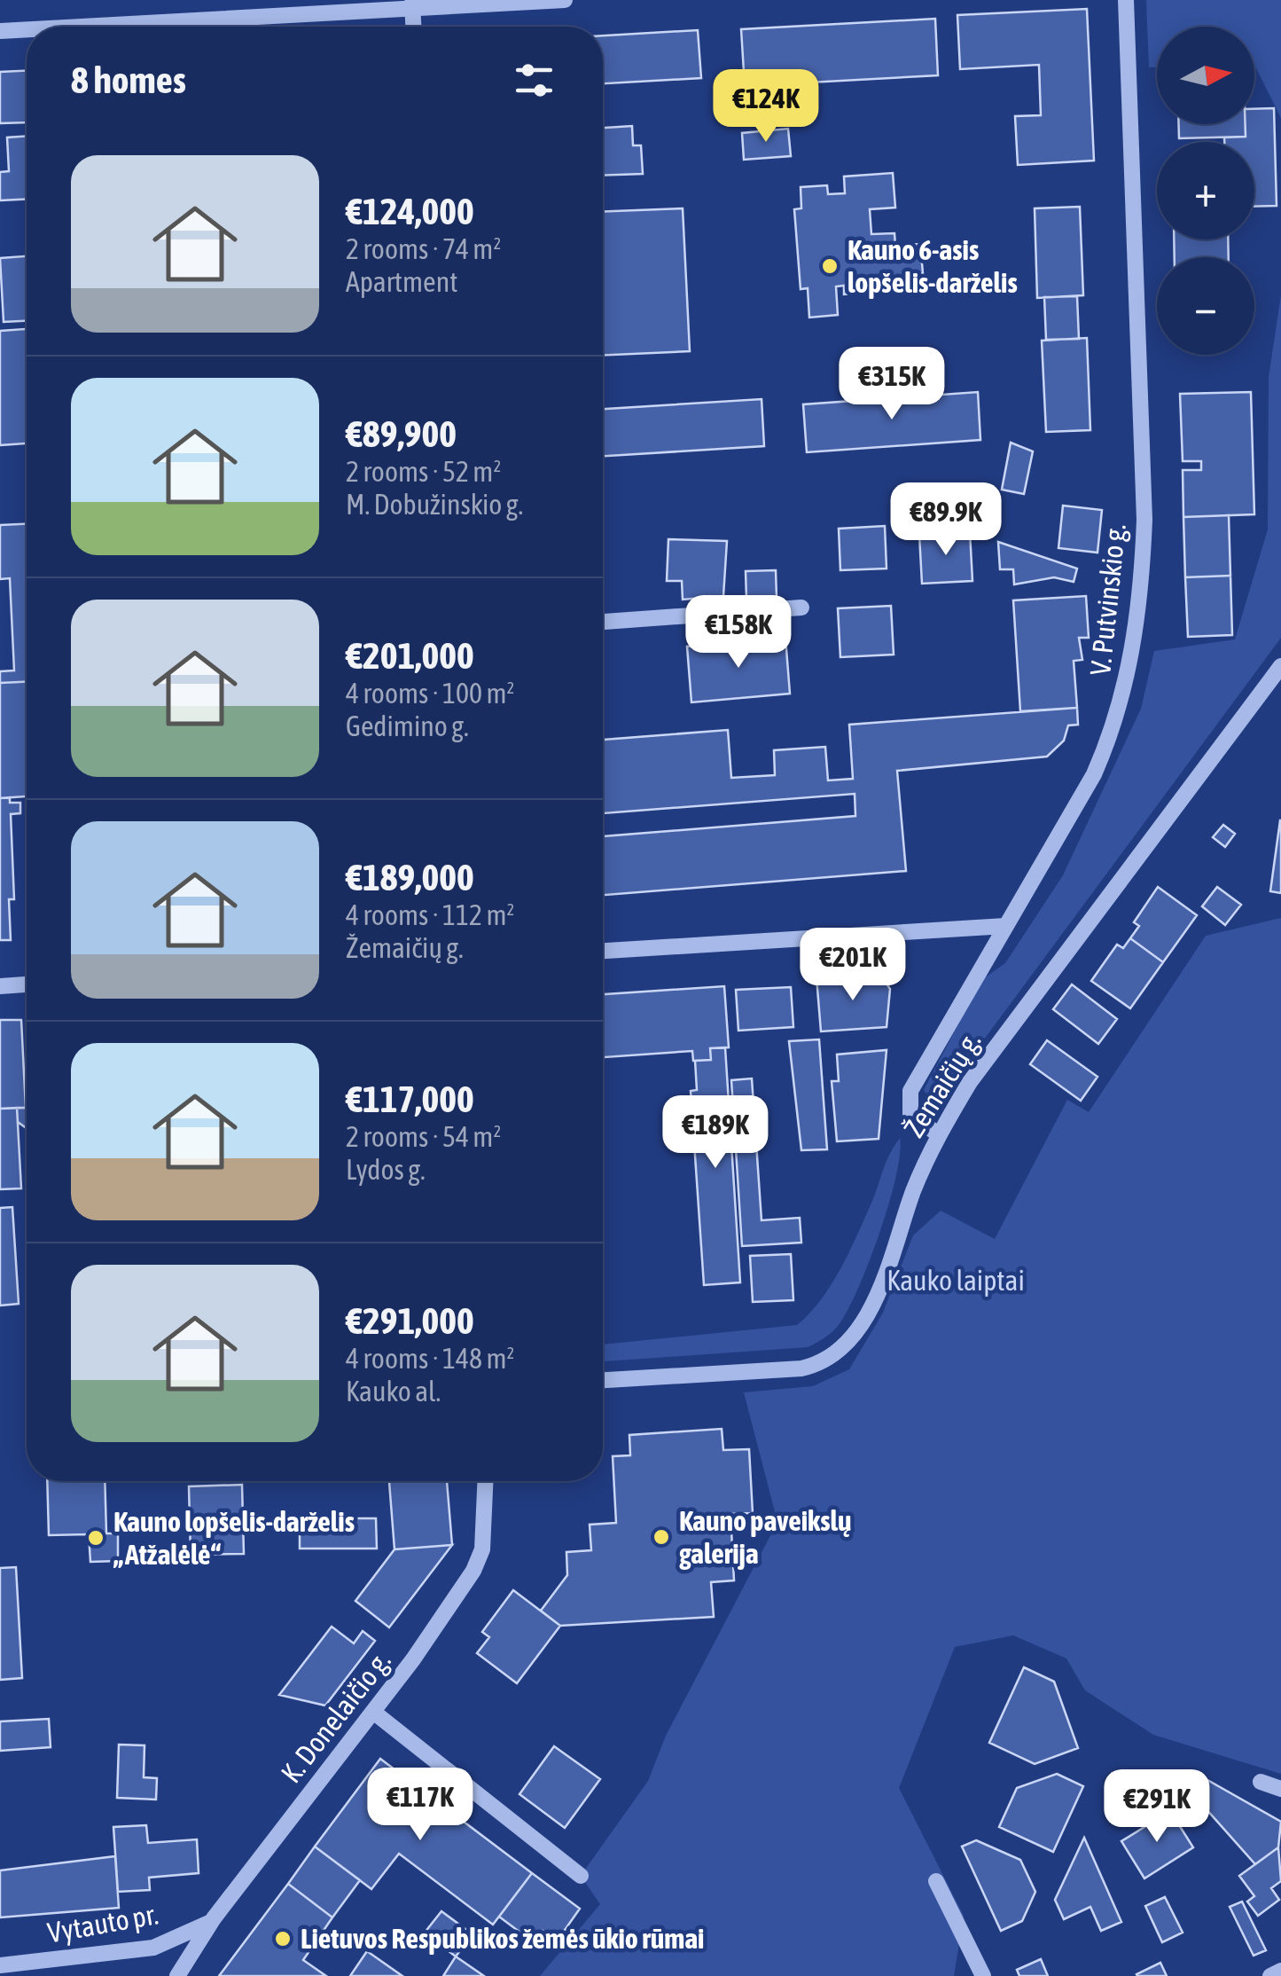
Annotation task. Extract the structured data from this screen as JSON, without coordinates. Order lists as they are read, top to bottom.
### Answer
{
  "streets": {
    "street": [
      "V. Putvinskio g.",
      "Žemaičių g.",
      "K. Donelaičio g.",
      "Vytauto pr."
    ]
  },
  "crossings": [
    ["V. Putvinskio g.", "Žemaičių g."],
    ["K. Donelaičio g.", "Vytauto pr."]
  ],
  "parks": ["Kauko laiptai"],
  "places": [
    "Kauno 6-asis lopšelis-darželis",
    "Kauno paveikslų galerija",
    "Kauno lopšelis-darželis „Atžalėlė“",
    "Lietuvos Respublikos žemės ūkio rūmai"
  ],
  "north": "right",
  "page": {
    "map_buttons": ["+", "−"],
    "heading": "8 homes",
    "price": [
      "€124K",
      "€315K",
      "€89.9K",
      "€158K",
      "€201K",
      "€189K",
      "€117K",
      "€291K"
    ],
    "list": [
      {
        "name": "€124,000",
        "note": "2 rooms · 74 m² · Apartment"
      },
      {
        "name": "€89,900",
        "note": "2 rooms · 52 m² · M. Dobužinskio g."
      },
      {
        "name": "€201,000",
        "note": "4 rooms · 100 m² · Gedimino g."
      },
      {
        "name": "€189,000",
        "note": "4 rooms · 112 m² · Žemaičių g."
      },
      {
        "name": "€117,000",
        "note": "2 rooms · 54 m² · Lydos g."
      },
      {
        "name": "€291,000",
        "note": "4 rooms · 148 m² · Kauko al."
      }
    ]
  }
}
